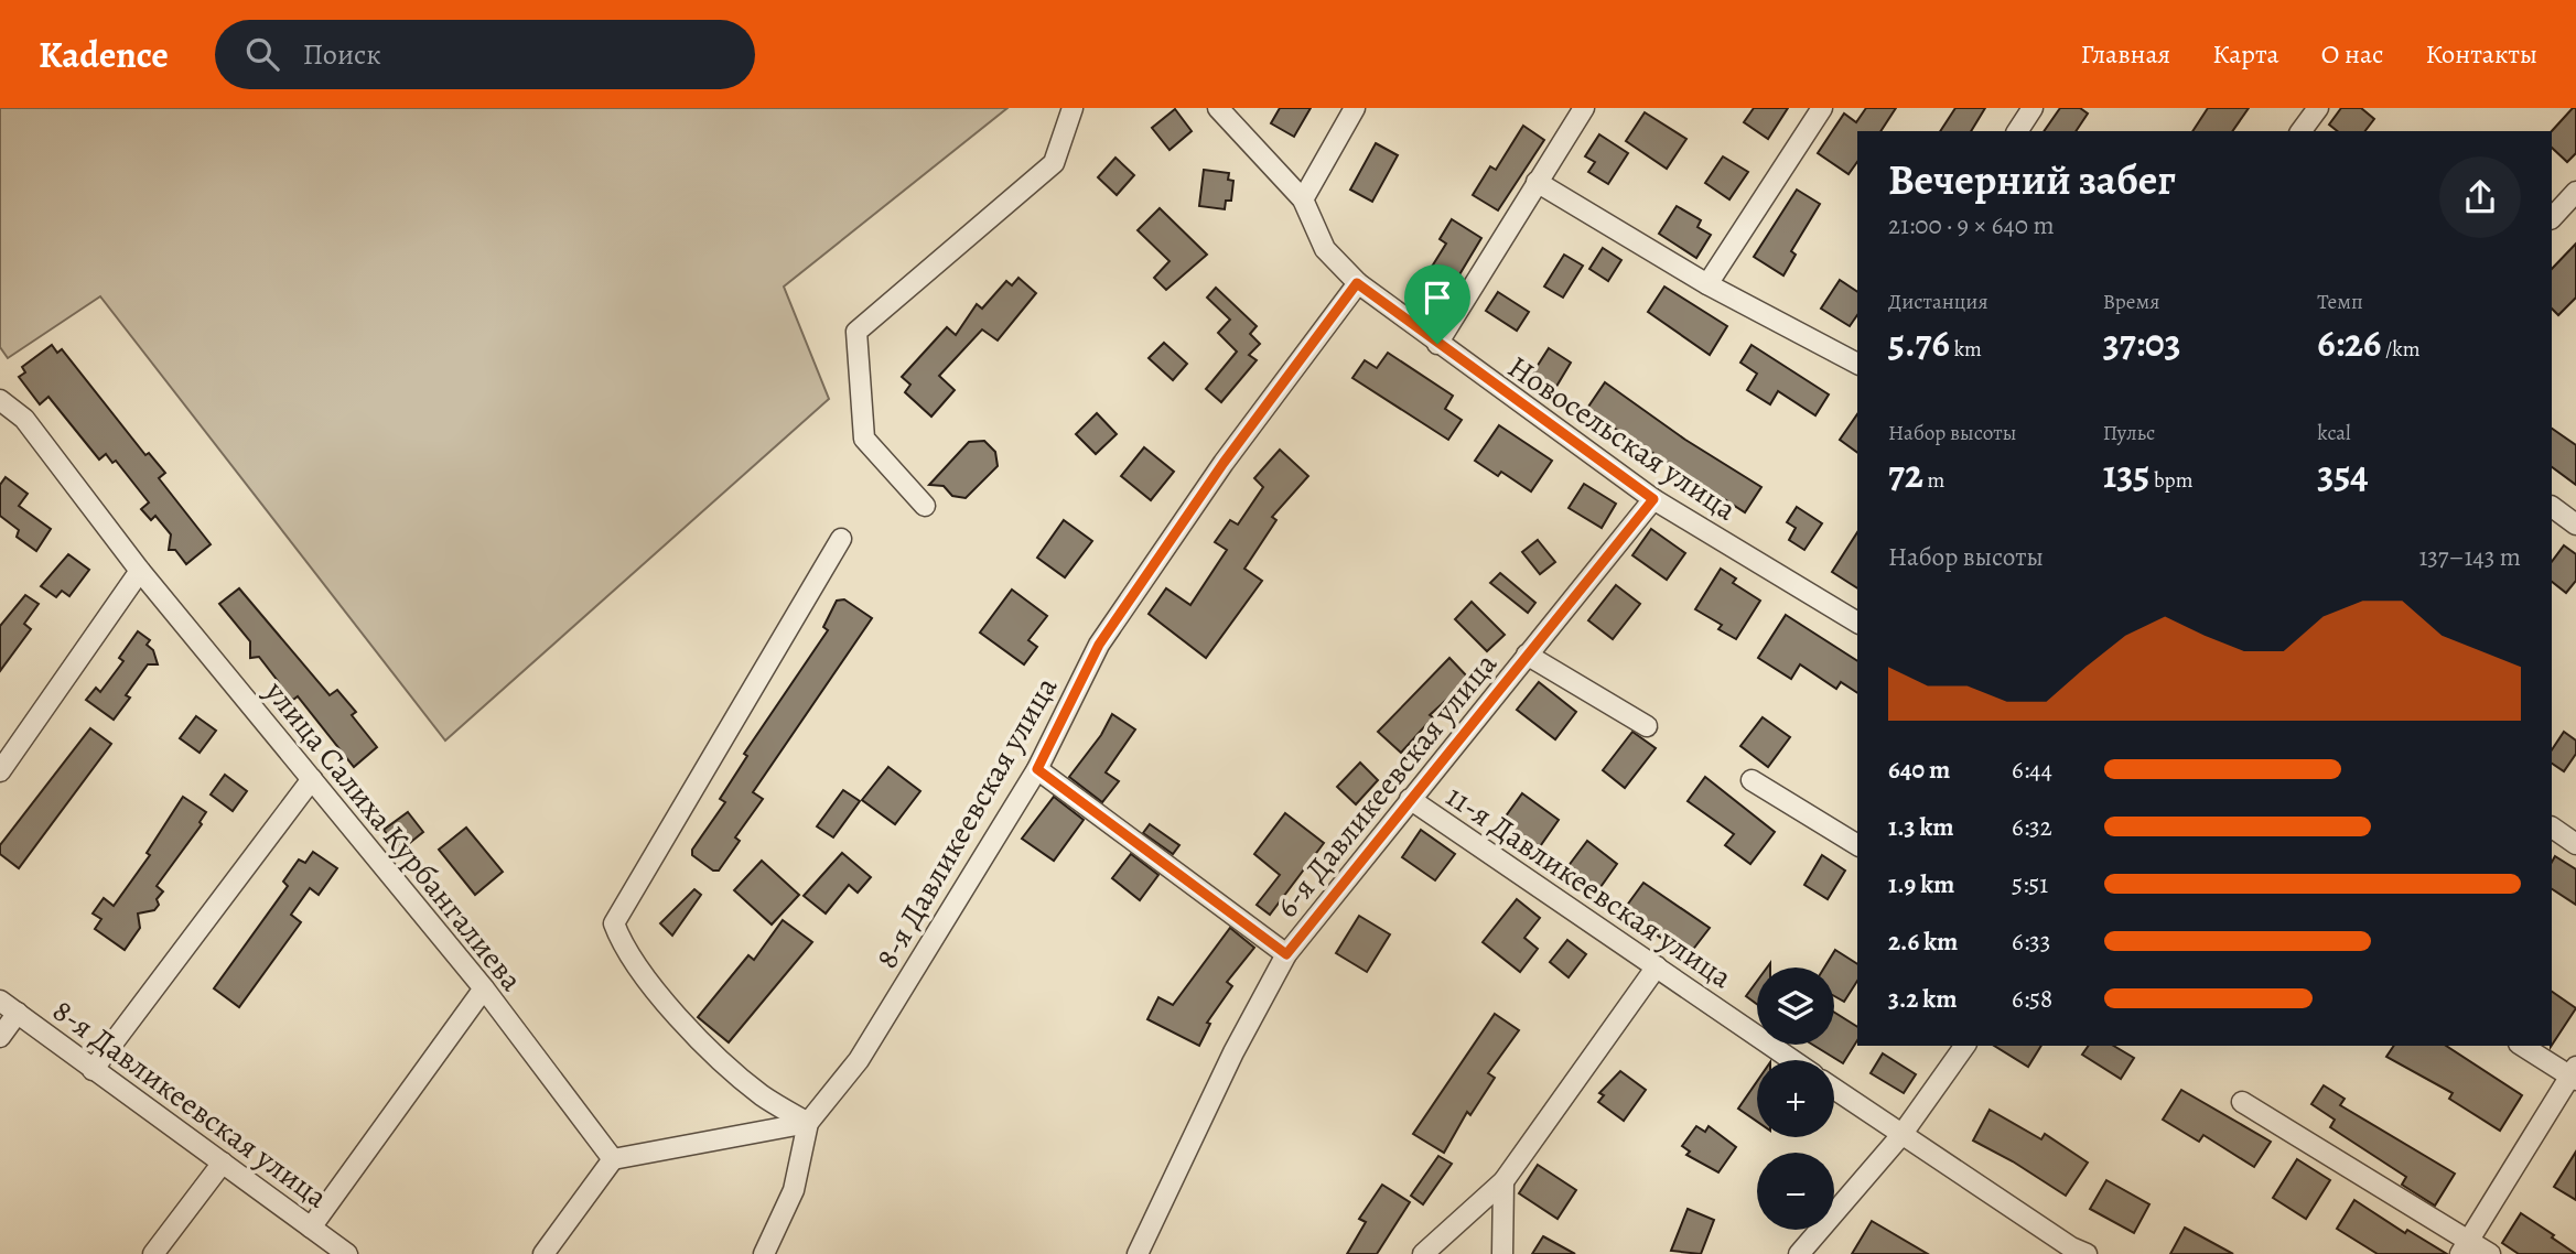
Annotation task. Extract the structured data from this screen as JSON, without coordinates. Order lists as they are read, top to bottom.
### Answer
{
  "streets": {
    "street": [
      "Новосельская улица",
      "6-я Давликеевская улица",
      "8-я Давликеевская улица",
      "улица Салиха Курбангалиева",
      "11-я Давликеевская улица"
    ]
  },
  "crossings": [
    ["Новосельская улица", "6-я Давликеевская улица"],
    ["Новосельская улица", "8-я Давликеевская улица"],
    ["6-я Давликеевская улица", "11-я Давликеевская улица"]
  ],
  "page": {
    "header": "Kadence",
    "search": "Поиск",
    "nav": [
      "Главная",
      "Карта",
      "О нас",
      "Контакты"
    ],
    "heading": ["Вечерний забег", "21:00 · 9 × 640 m"],
    "stats": [
      ["Дистанция", "5.76 km"],
      ["Время", "37:03"],
      ["Темп", "6:26 /km"],
      ["Набор высоты", "72 m"],
      ["Пульс", "135 bpm"],
      ["kcal", "354"]
    ],
    "chart": ["Набор высоты", "137–143 m"],
    "list": [
      {
        "name": "640 m",
        "note": "6:44"
      },
      {
        "name": "1.3 km",
        "note": "6:32"
      },
      {
        "name": "1.9 km",
        "note": "5:51"
      },
      {
        "name": "2.6 km",
        "note": "6:33"
      },
      {
        "name": "3.2 km",
        "note": "6:58"
      }
    ],
    "map_buttons": ["+", "−"]
  }
}
